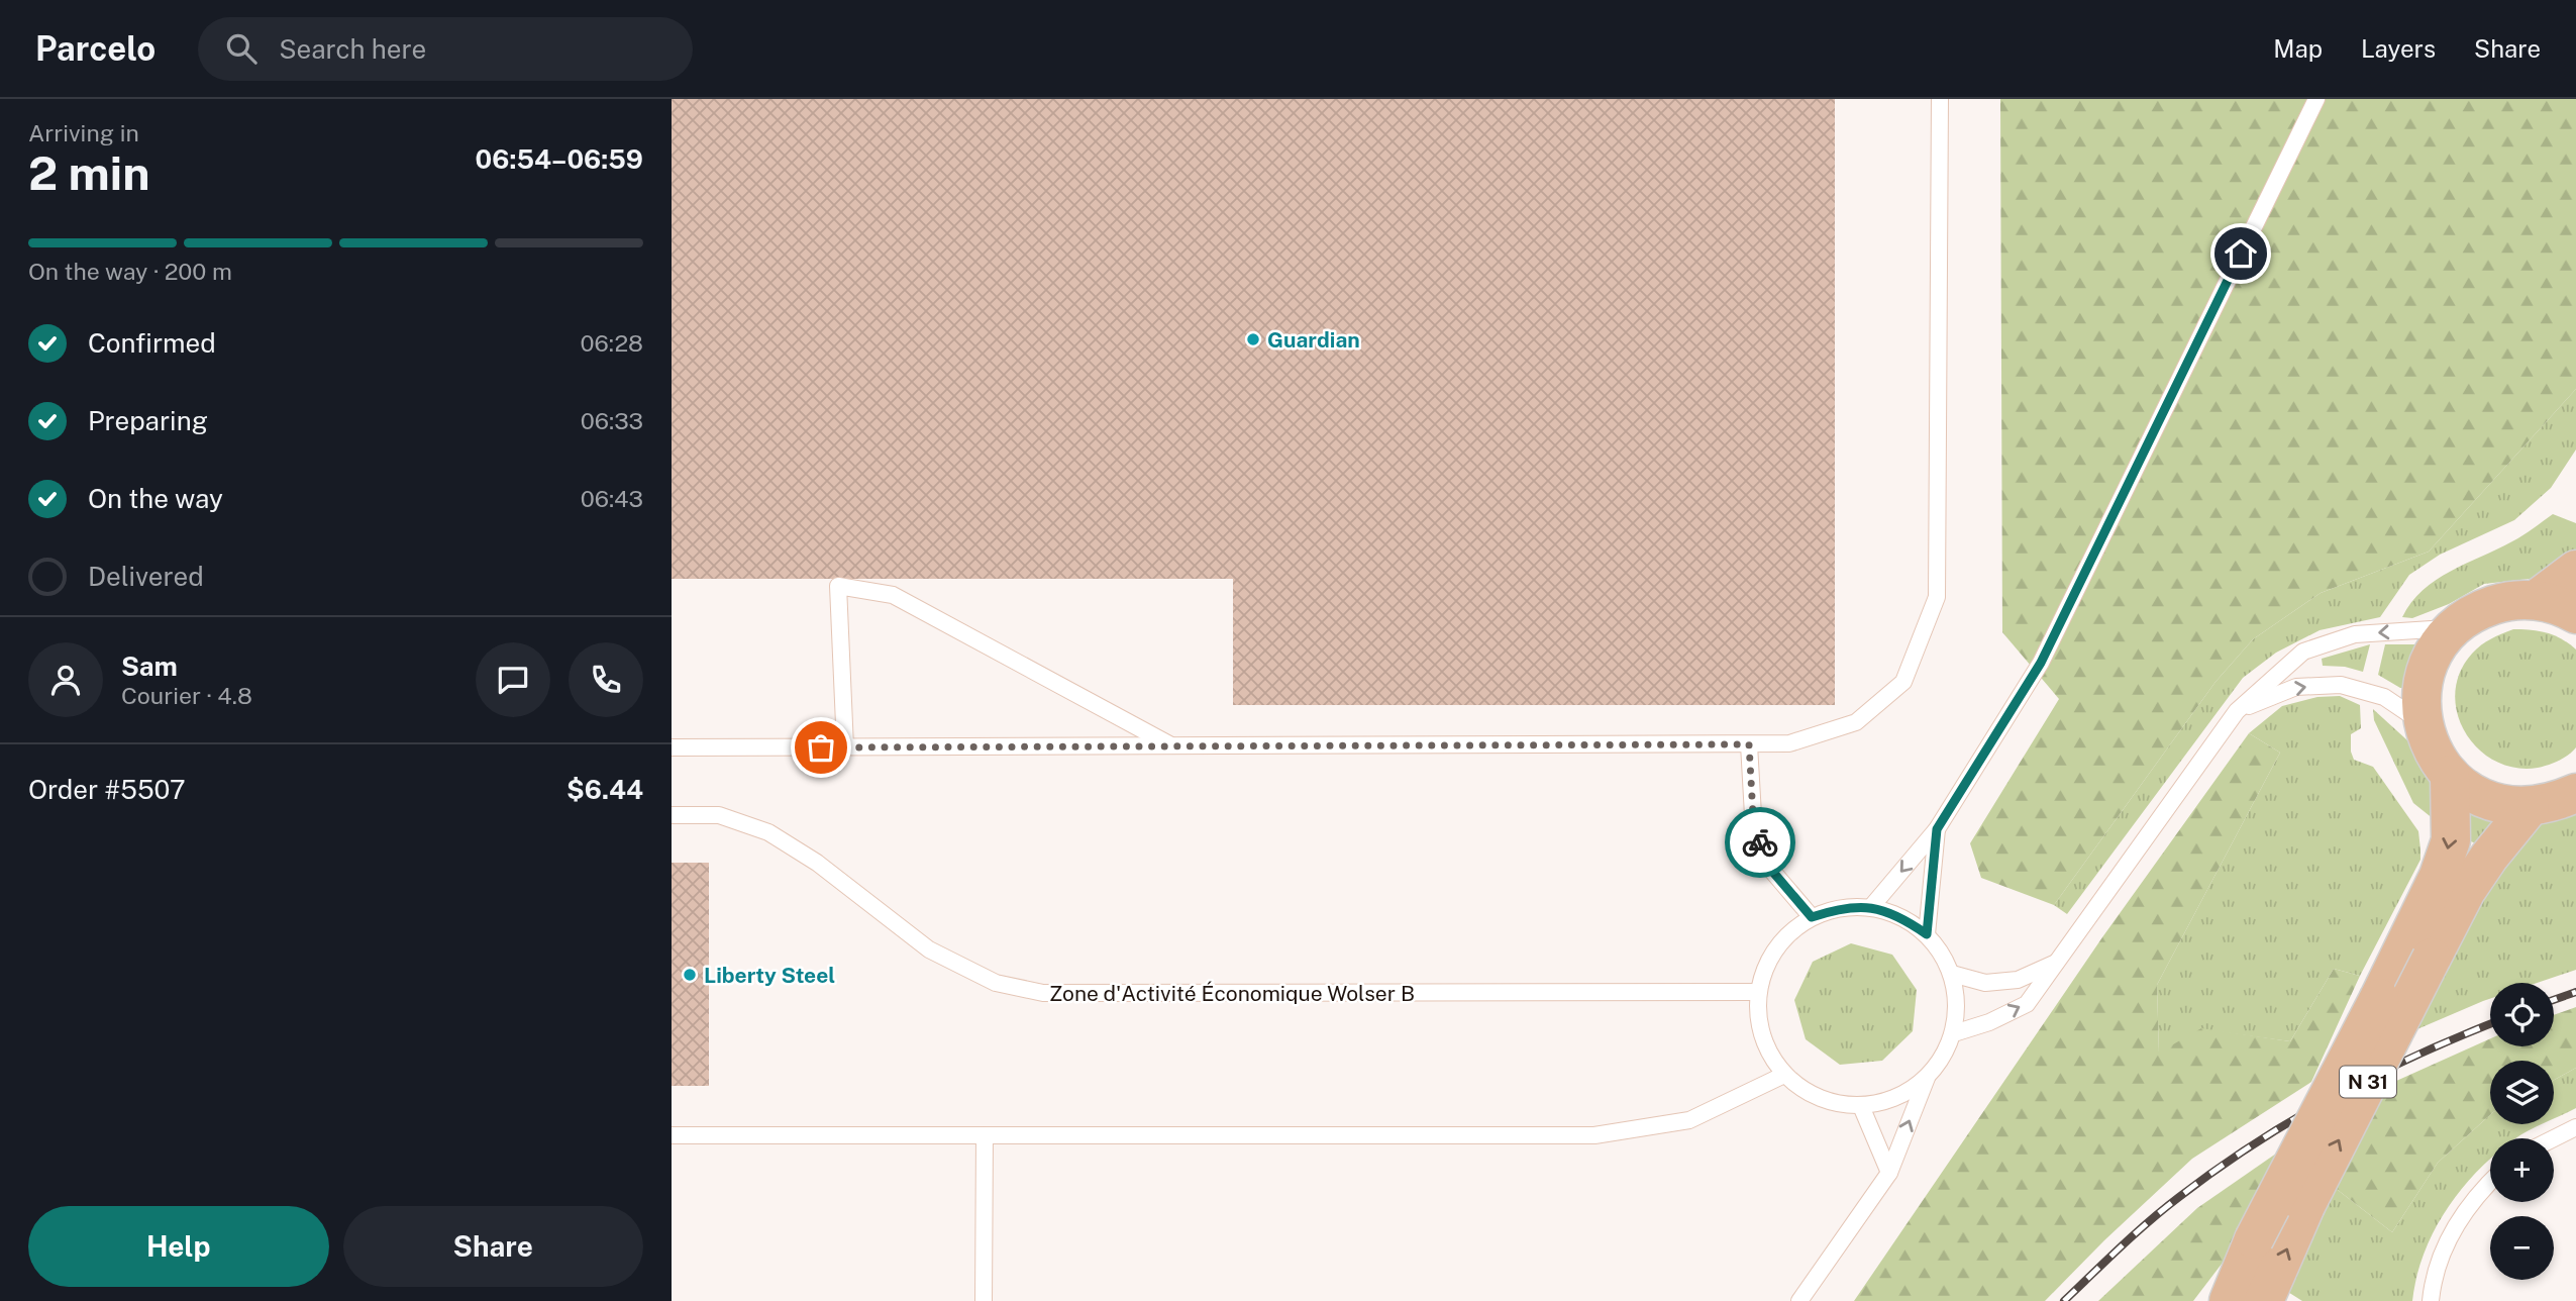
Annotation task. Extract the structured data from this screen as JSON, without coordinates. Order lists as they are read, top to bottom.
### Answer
{
  "streets": {
    "main road": ["N 31"],
    "lane": ["Zone d'Activité Économique Wolser B"]
  },
  "places": ["Guardian", "Liberty Steel"],
  "page": {
    "header": "Parcelo",
    "search": "Search here",
    "nav": ["Map", "Layers", "Share"],
    "heading": ["2 min", "Arriving in", "06:54–06:59"],
    "panel": [
      "Sam",
      "Courier · 4.8",
      "Order #5507",
      "$6.44"
    ],
    "bar": "On the way · 200 m",
    "list": [
      ["Confirmed", "06:28"],
      ["Preparing", "06:33"],
      ["On the way", "06:43"],
      "Delivered"
    ],
    "map_buttons": ["+", "−"],
    "buttons": ["Help", "Share"]
  }
}
